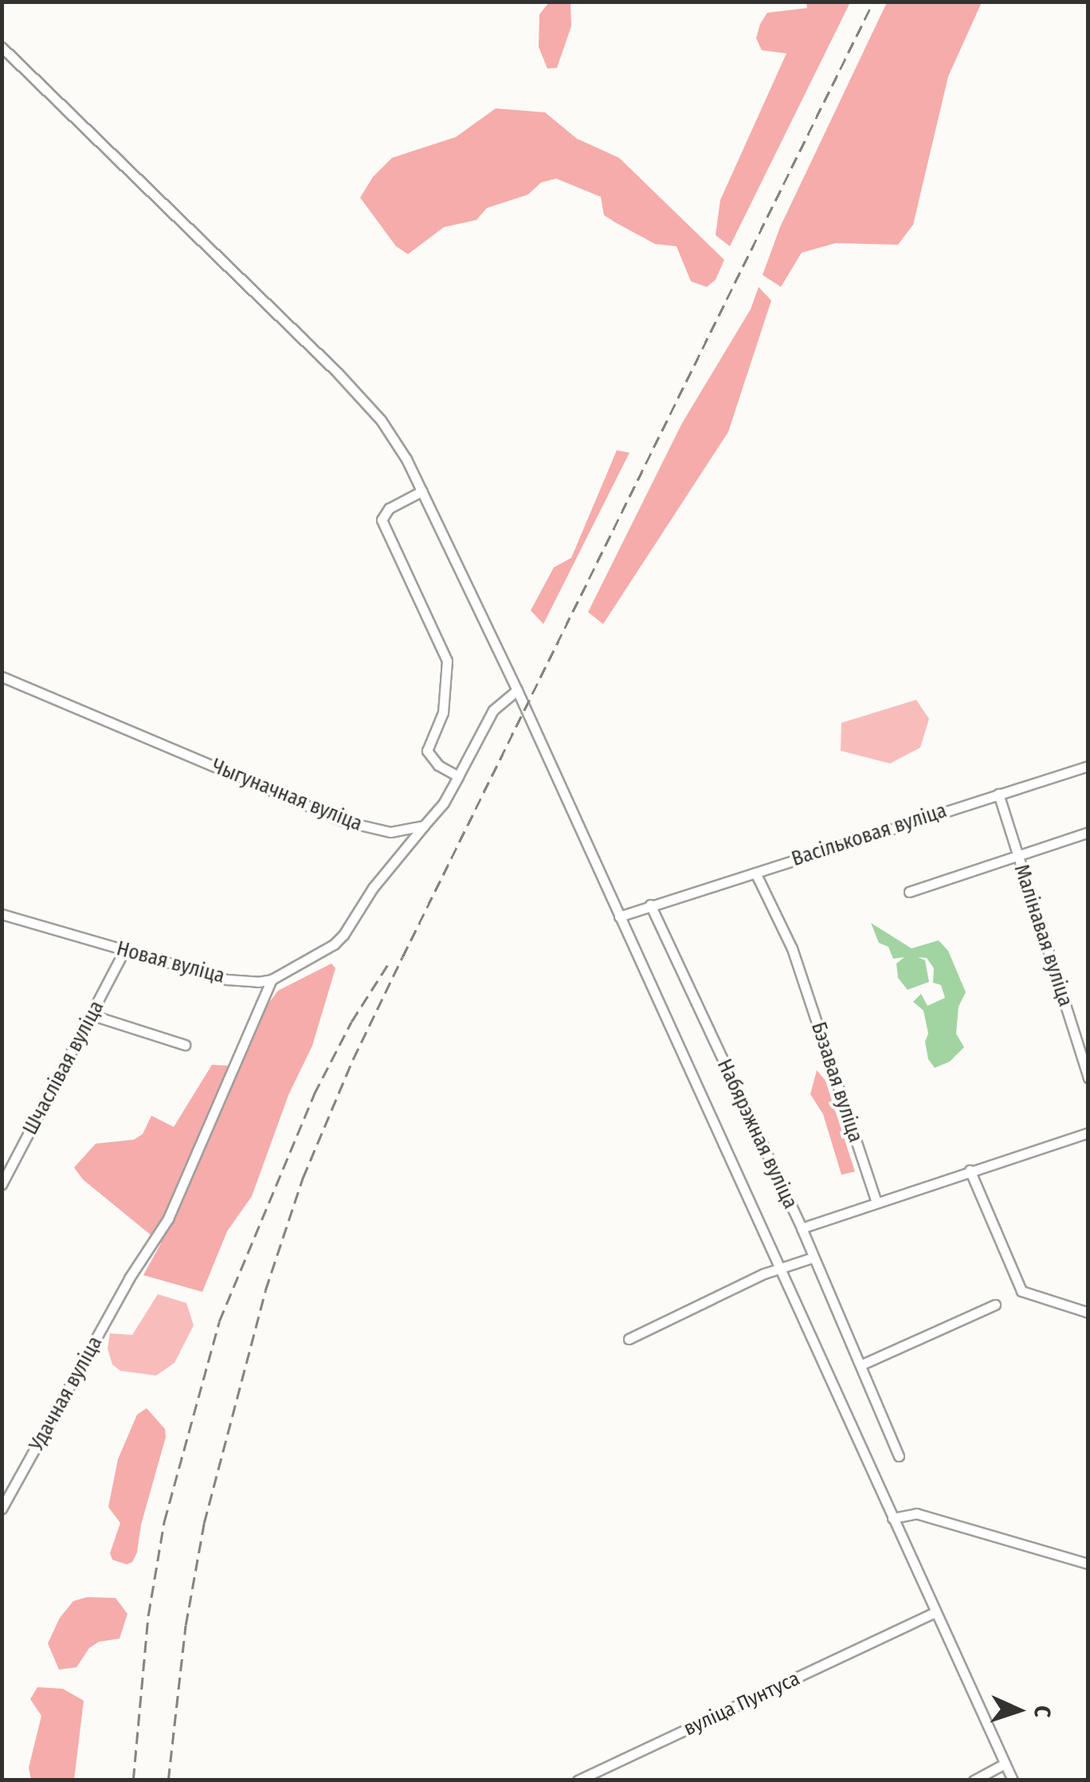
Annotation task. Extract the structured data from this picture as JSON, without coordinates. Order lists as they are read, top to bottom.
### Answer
{
  "streets": {
    "street": [
      "Чыгуначная вуліца",
      "Васільковая вуліца",
      "Малінавая вуліца",
      "Новая вуліца",
      "Шчаслівая вуліца",
      "Бэзавая вуліца",
      "Набярэжная вуліца",
      "Удачная вуліца",
      "вуліца Пунтуса"
    ]
  },
  "crossings": [
    ["Чыгуначная вуліца", "Новая вуліца"],
    ["Васільковая вуліца", "Малінавая вуліца"],
    ["Васільковая вуліца", "Бэзавая вуліца"],
    ["Васільковая вуліца", "Набярэжная вуліца"],
    ["Новая вуліца", "Шчаслівая вуліца"],
    ["Новая вуліца", "Удачная вуліца"]
  ],
  "north": "right"
}
